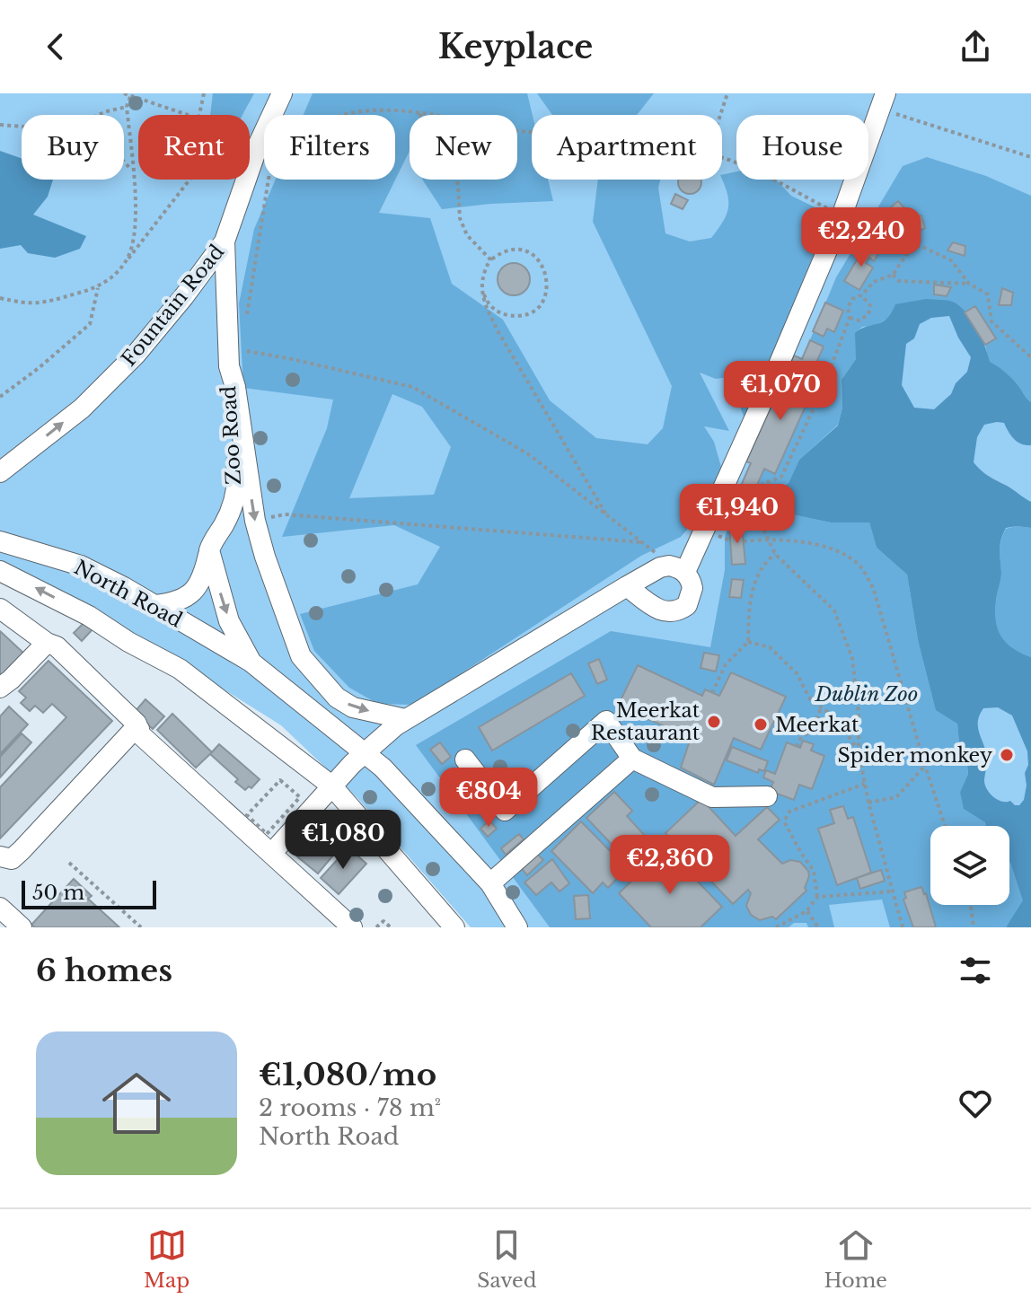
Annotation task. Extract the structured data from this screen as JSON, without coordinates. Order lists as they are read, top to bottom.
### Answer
{
  "streets": {
    "street": ["Fountain Road", "Zoo Road", "North Road"]
  },
  "crossings": [
    ["Zoo Road", "North Road"]
  ],
  "one_way": ["Fountain Road"],
  "parks": ["Dublin Zoo"],
  "places": ["Meerkat Restaurant", "Meerkat", "Spider monkey"],
  "scale_bar": "50 m",
  "page": {
    "header": "Keyplace",
    "chip": [
      "Buy",
      "Rent",
      "Filters",
      "New",
      "Apartment",
      "House"
    ],
    "price": [
      "€2,240",
      "€1,070",
      "€1,940",
      "€804",
      "€1,080",
      "€2,360"
    ],
    "scale": "50 m",
    "heading": "6 homes",
    "list": [
      {
        "name": "€1,080/mo",
        "note": "2 rooms · 78 m² · North Road"
      }
    ],
    "tabs": ["Map", "Saved", "Home"]
  }
}
